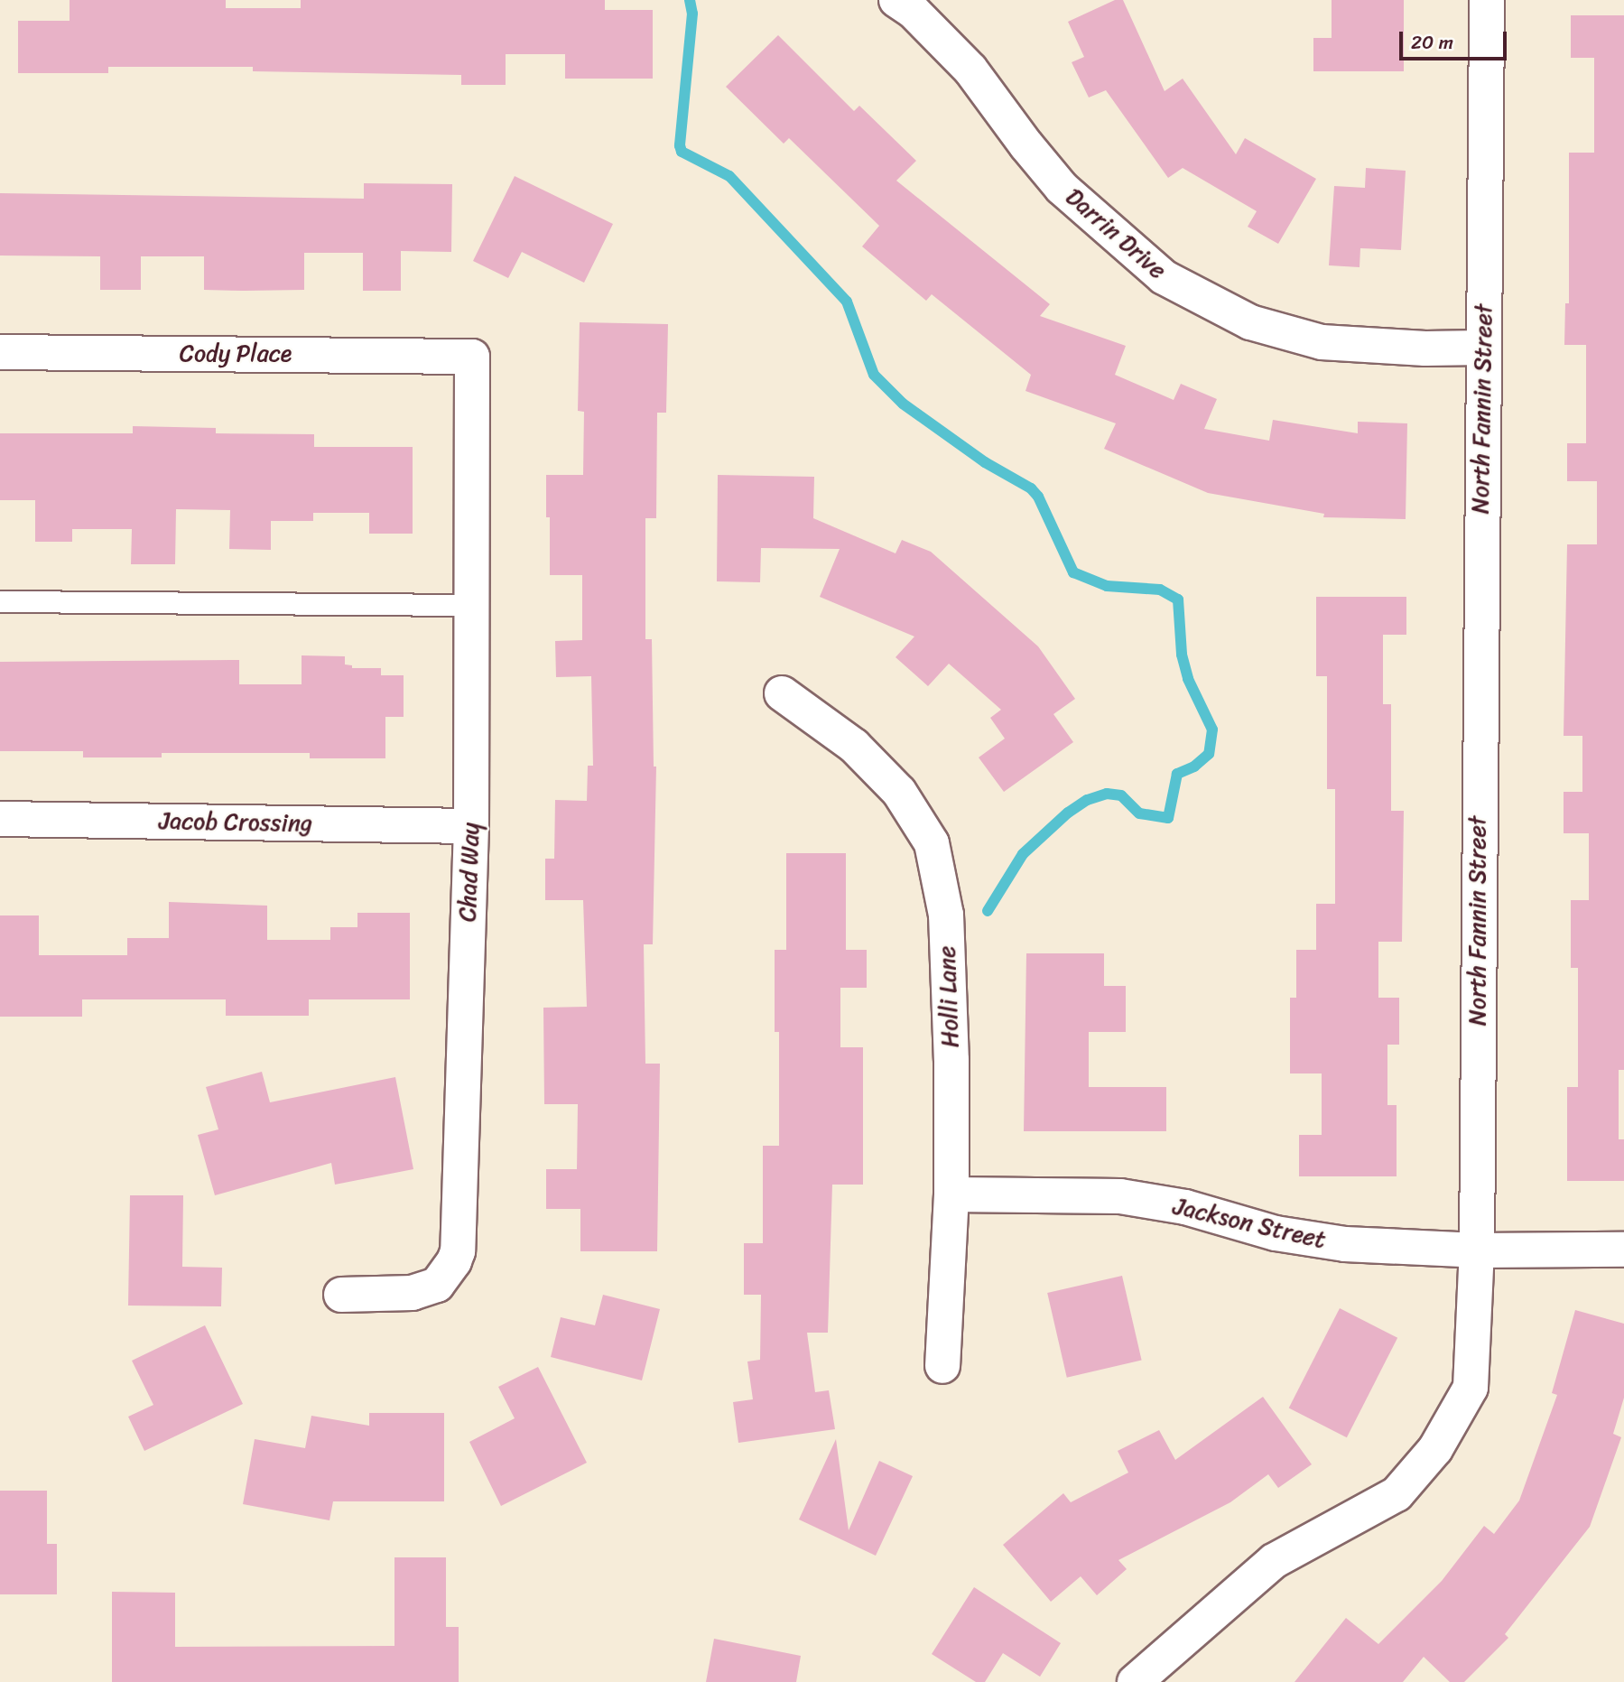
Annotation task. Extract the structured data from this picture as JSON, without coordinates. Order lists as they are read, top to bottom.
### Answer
{
  "streets": {
    "street": [
      "Darrin Drive",
      "Cody Place",
      "North Fannin Street",
      "Jacob Crossing",
      "Chad Way",
      "Holli Lane",
      "Jackson Street"
    ]
  },
  "crossings": [
    ["Darrin Drive", "North Fannin Street"],
    ["Cody Place", "Chad Way"],
    ["North Fannin Street", "Jackson Street"],
    ["Jacob Crossing", "Chad Way"],
    ["Holli Lane", "Jackson Street"]
  ],
  "scale_bar": "20 m"
}
